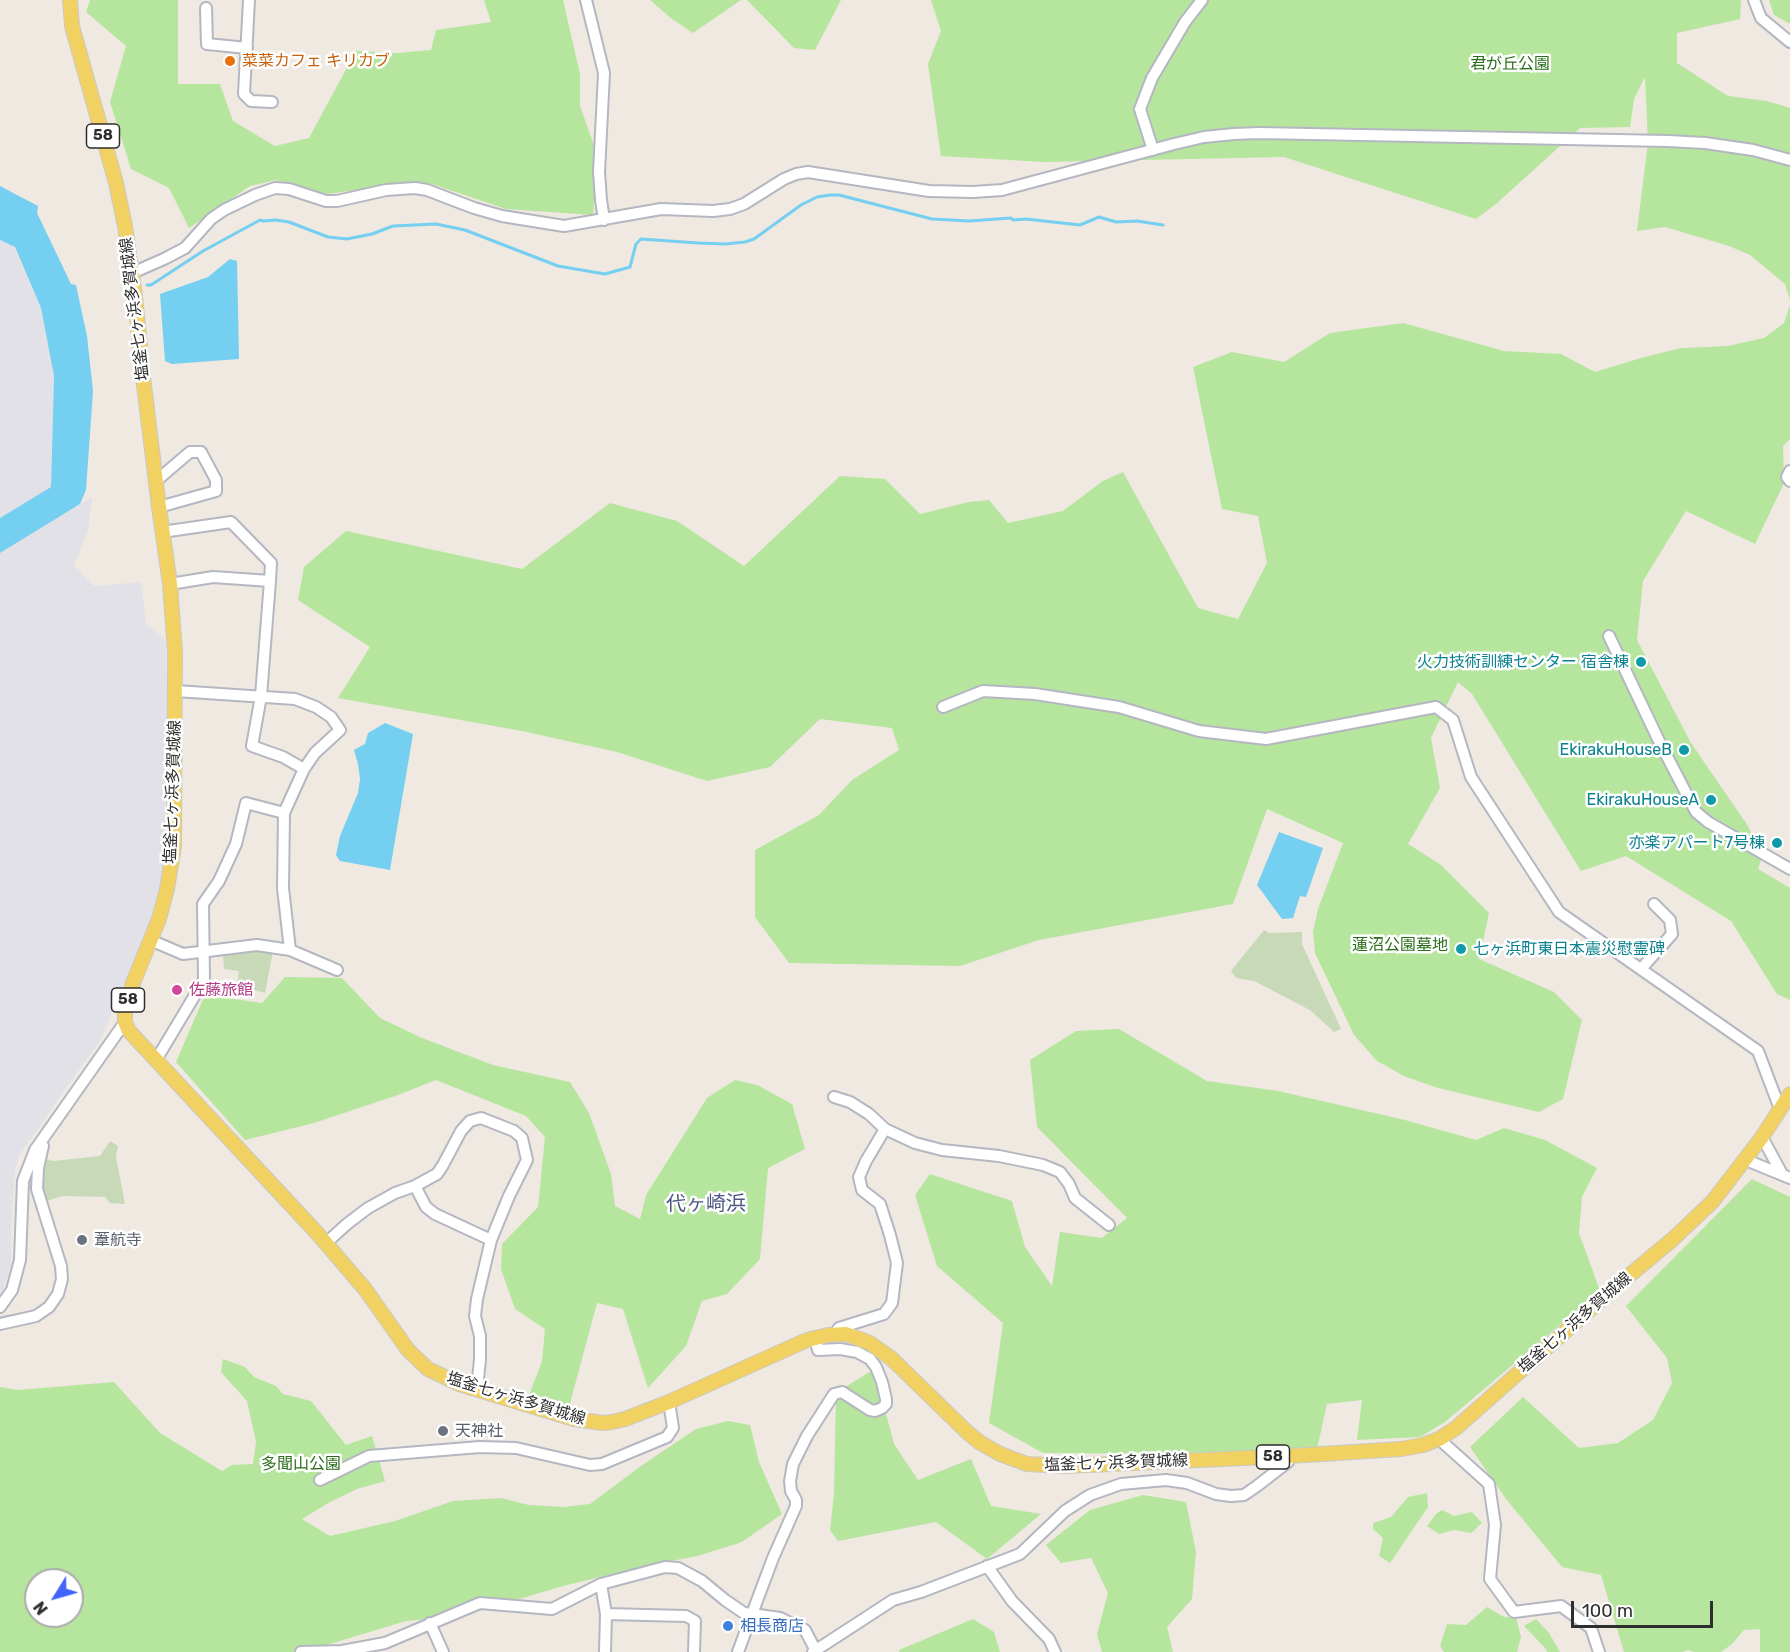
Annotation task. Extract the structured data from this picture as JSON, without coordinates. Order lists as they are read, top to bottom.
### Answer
{
  "streets": {
    "main road": ["58", "塩釜七ヶ浜多賀城線"]
  },
  "districts": ["代ヶ崎浜"],
  "parks": ["君が丘公園", "蓮沼公園墓地", "多聞山公園"],
  "places": [
    "菜菜カフェ キリカブ",
    "火力技術訓練センター 宿舎棟",
    "EkirakuHouseB",
    "EkirakuHouseA",
    "亦楽アパート7号棟",
    "七ヶ浜町東日本震災慰霊碑",
    "佐藤旅館",
    "葦航寺",
    "天神社",
    "相長商店"
  ],
  "scale_bar": "100 m",
  "north": "bottom left"
}
